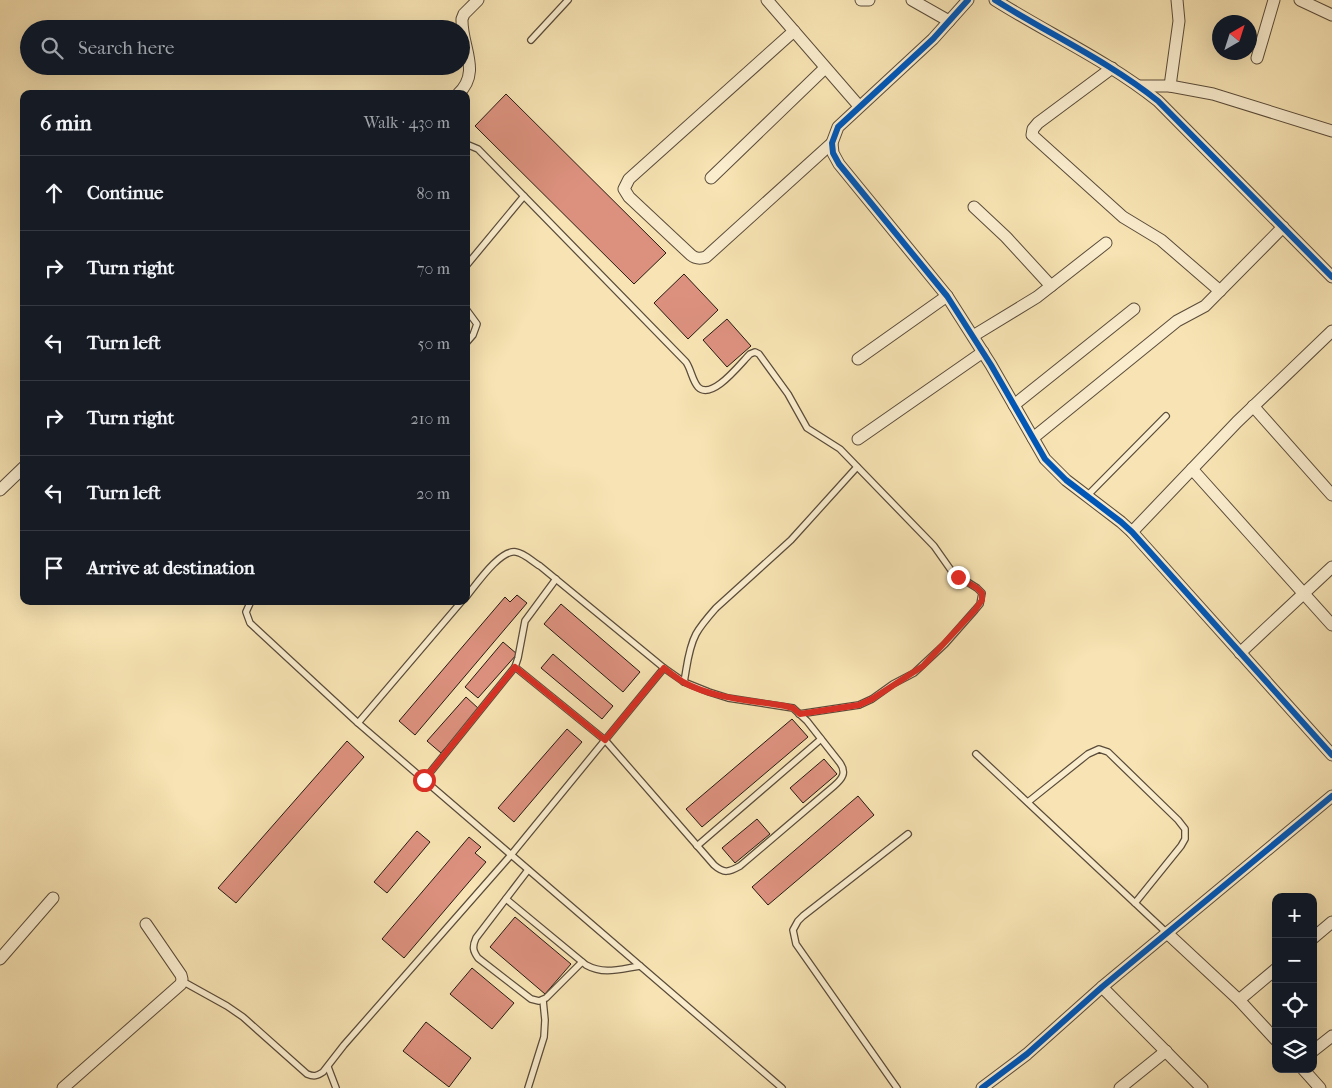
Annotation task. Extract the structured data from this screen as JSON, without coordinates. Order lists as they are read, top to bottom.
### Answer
{
  "north": "top right",
  "page": {
    "search": "Search here",
    "heading": ["6 min", "Walk · 430 m"],
    "list": [
      ["Continue", "80 m"],
      ["Turn right", "70 m"],
      ["Turn left", "50 m"],
      ["Turn right", "210 m"],
      ["Turn left", "20 m"],
      "Arrive at destination"
    ],
    "map_buttons": ["+", "−"]
  }
}
